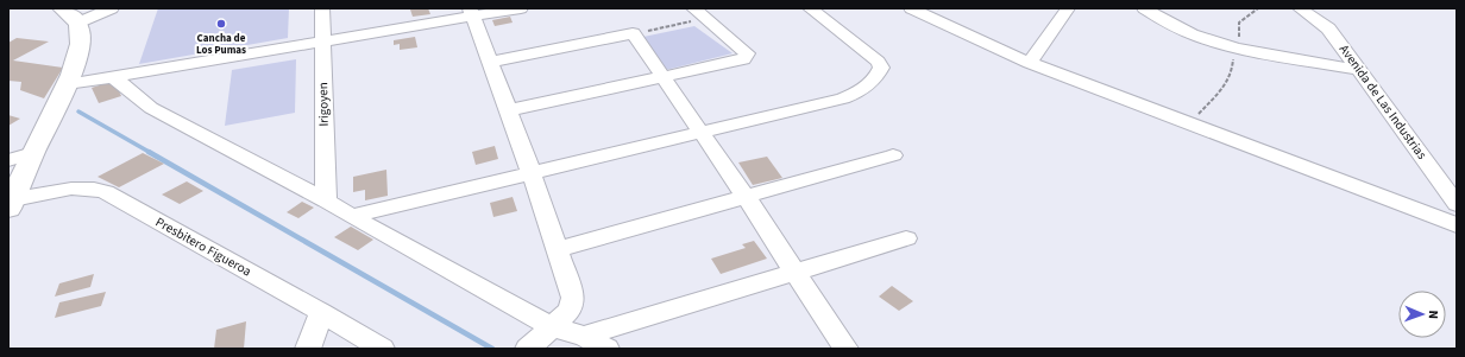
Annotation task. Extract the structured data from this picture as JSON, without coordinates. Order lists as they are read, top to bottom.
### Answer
{
  "streets": {
    "street": ["Avenida de Las Industrias", "Irigoyen", "Presbitero Figueroa"]
  },
  "places": ["Cancha de Los Pumas"],
  "north": "right"
}
